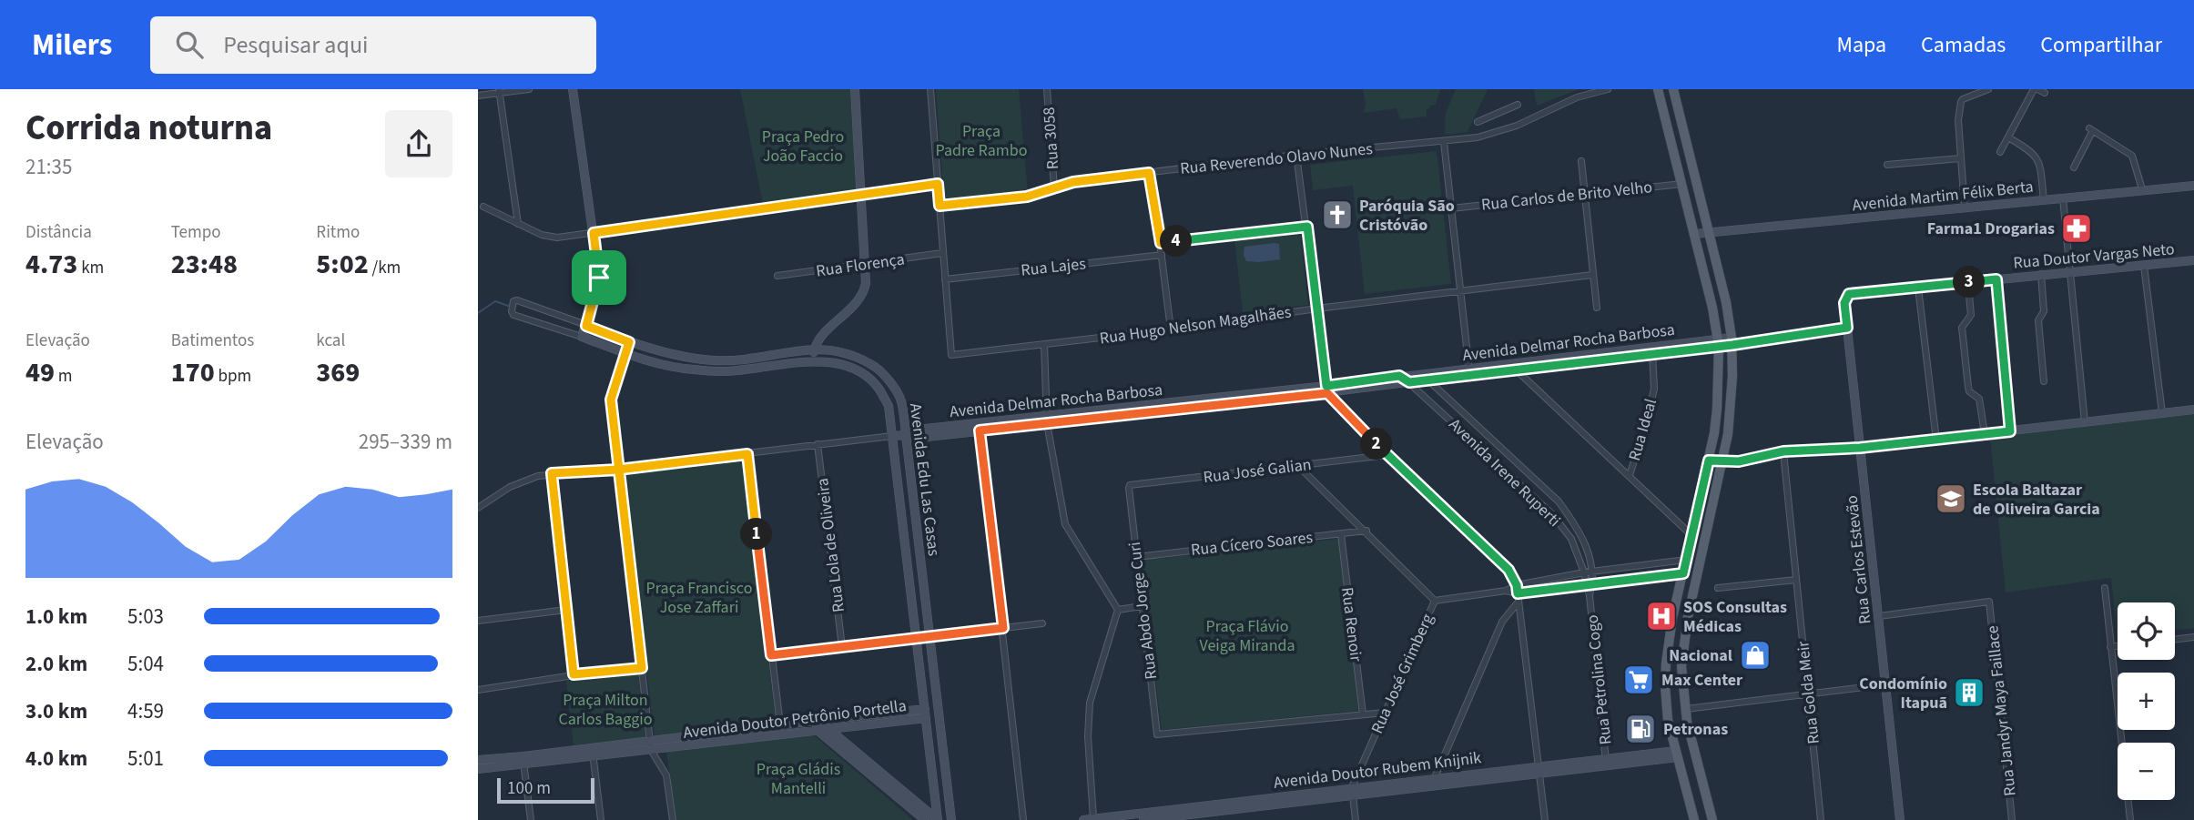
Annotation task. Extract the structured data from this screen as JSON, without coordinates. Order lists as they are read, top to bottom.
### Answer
{
  "streets": {
    "street": [
      "Rua 3058",
      "Rua Reverendo Olavo Nunes",
      "Rua Carlos de Brito Velho",
      "Avenida Martim Félix Berta",
      "Rua Doutor Vargas Neto",
      "Rua Florença",
      "Rua Lajes",
      "Rua Hugo Nelson Magalhães",
      "Avenida Delmar Rocha Barbosa",
      "Rua Ideal",
      "Rua José Galian",
      "Avenida Irene Ruperti",
      "Avenida Edu Las Casas",
      "Rua Cícero Soares",
      "Rua Lola de Oliveira",
      "Rua Carlos Estevão",
      "Rua Abdo Jorge Curi",
      "Rua Renoir",
      "Rua José Grimberg",
      "Rua Petrolina Cogo",
      "Rua Golda Meir",
      "Rua Jandyr Maya Faillace",
      "Avenida Doutor Petrônio Portella",
      "Avenida Doutor Rubem Knijnik"
    ]
  },
  "crossings": [
    ["Rua 3058", "Rua Reverendo Olavo Nunes"],
    ["Rua Doutor Vargas Neto", "Rua Carlos Estevão"],
    ["Rua Lajes", "Rua Hugo Nelson Magalhães"],
    ["Avenida Delmar Rocha Barbosa", "Rua Ideal"],
    ["Avenida Delmar Rocha Barbosa", "Avenida Irene Ruperti"],
    ["Avenida Delmar Rocha Barbosa", "Avenida Edu Las Casas"],
    ["Avenida Delmar Rocha Barbosa", "Rua Carlos Estevão"],
    ["Rua José Galian", "Rua Abdo Jorge Curi"],
    ["Avenida Irene Ruperti", "Rua Petrolina Cogo"],
    ["Avenida Edu Las Casas", "Avenida Doutor Petrônio Portella"],
    ["Rua Cícero Soares", "Rua Abdo Jorge Curi"],
    ["Rua Cícero Soares", "Rua Renoir"],
    ["Rua Carlos Estevão", "Rua Jandyr Maya Faillace"],
    ["Rua Abdo Jorge Curi", "Rua Renoir"],
    ["Rua José Grimberg", "Avenida Doutor Rubem Knijnik"],
    ["Rua Petrolina Cogo", "Avenida Doutor Rubem Knijnik"]
  ],
  "parks": [
    "Praça Padre Rambo",
    "Praça Pedro João Faccio",
    "Praça Francisco Jose Zaffari",
    "Praça Flávio Veiga Miranda",
    "Praça Milton Carlos Baggio",
    "Praça Gládis Mantelli"
  ],
  "places": {
    "church": ["Paróquia São Cristóvão"],
    "pharmacy": ["Farma1 Drogarias"],
    "school or university": ["Escola Baltazar de Oliveira Garcia"],
    "hospital": ["SOS Consultas Médicas"],
    "shop": ["Nacional"],
    "supermarket": ["Max Center"],
    "building": ["Condomínio Itapuã"],
    "fuel station": ["Petronas"]
  },
  "scale_bar": "100 m",
  "page": {
    "header": "Milers",
    "search": "Pesquisar aqui",
    "nav": ["Mapa", "Camadas", "Compartilhar"],
    "heading": ["Corrida noturna", "21:35"],
    "stats": [
      ["Distância", "4.73 km"],
      ["Tempo", "23:48"],
      ["Ritmo", "5:02 /km"],
      ["Elevação", "49 m"],
      ["Batimentos", "170 bpm"],
      ["kcal", "369"]
    ],
    "pins": [
      "4",
      "3",
      "2",
      "1"
    ],
    "chart": ["Elevação", "295–339 m"],
    "list": [
      {
        "name": "1.0 km",
        "note": "5:03"
      },
      {
        "name": "2.0 km",
        "note": "5:04"
      },
      {
        "name": "3.0 km",
        "note": "4:59"
      },
      {
        "name": "4.0 km",
        "note": "5:01"
      }
    ],
    "map_buttons": ["+", "−"],
    "scale": "100 m"
  }
}
